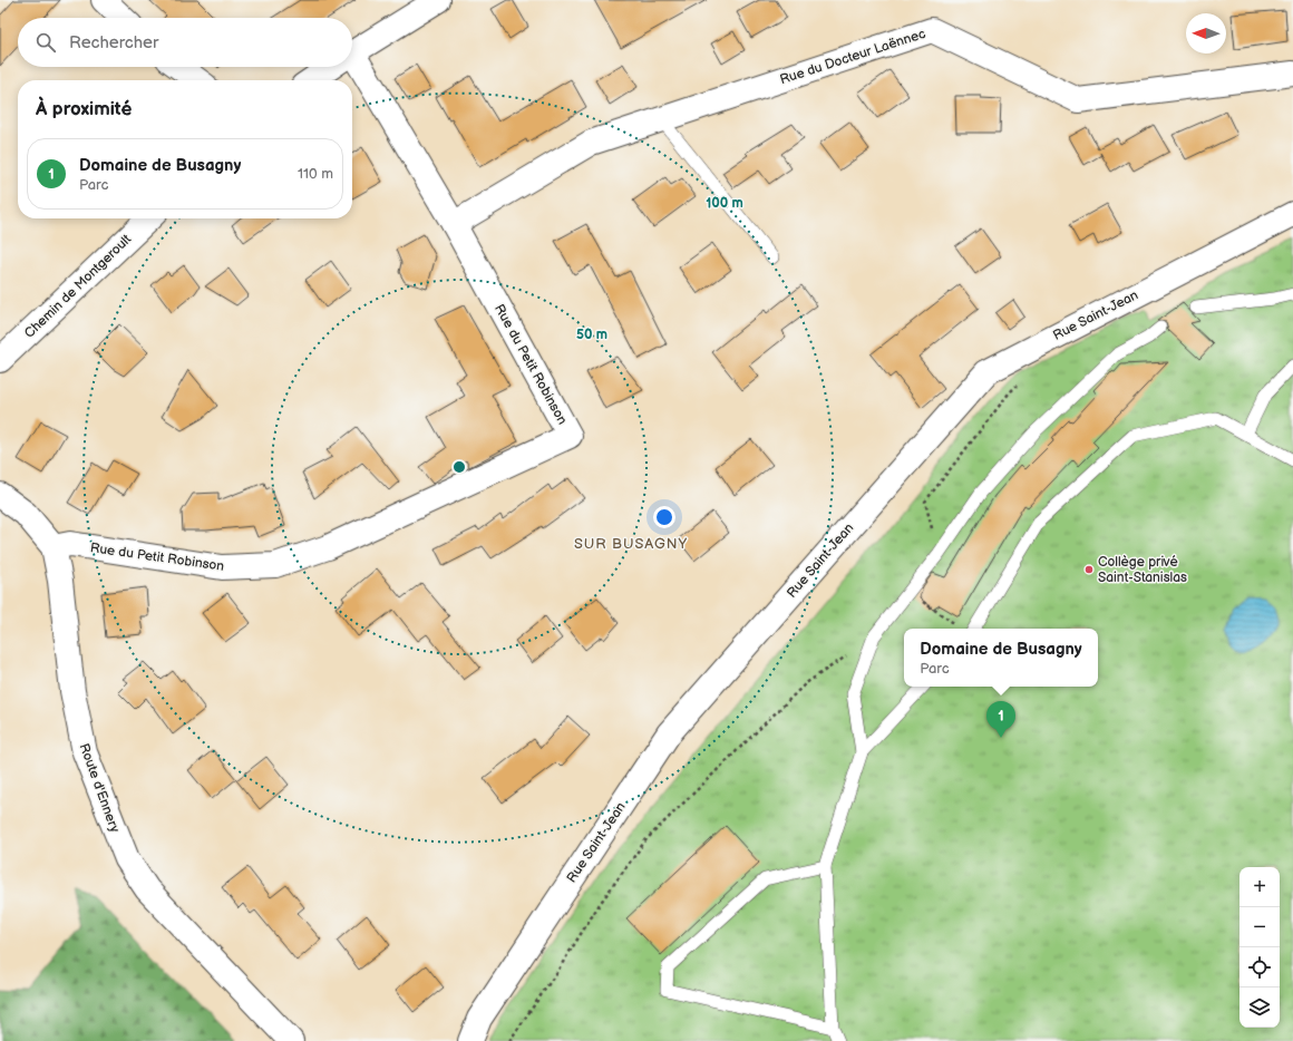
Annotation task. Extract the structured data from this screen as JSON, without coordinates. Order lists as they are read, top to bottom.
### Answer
{
  "streets": {
    "street": [
      "Rue du Docteur Laënnec",
      "Chemin de Montgeroult",
      "Rue Saint-Jean",
      "Rue du Petit Robinson",
      "Route d'Ennery"
    ]
  },
  "crossings": [
    ["Rue du Docteur Laënnec", "Rue du Petit Robinson"],
    ["Rue du Petit Robinson", "Route d'Ennery"]
  ],
  "districts": ["SUR BUSAGNY"],
  "places": ["Collège privé Saint-Stanislas"],
  "north": "left",
  "page": {
    "search": "Rechercher",
    "heading": "À proximité",
    "list": [
      {
        "mark": "1",
        "name": "Domaine de Busagny",
        "note": "Parc",
        "value": "110 m"
      }
    ],
    "popup": ["Domaine de Busagny", "Parc"],
    "pins": "1",
    "map_buttons": ["+", "−"]
  },
  "rings": ["100 m", "50 m"]
}
